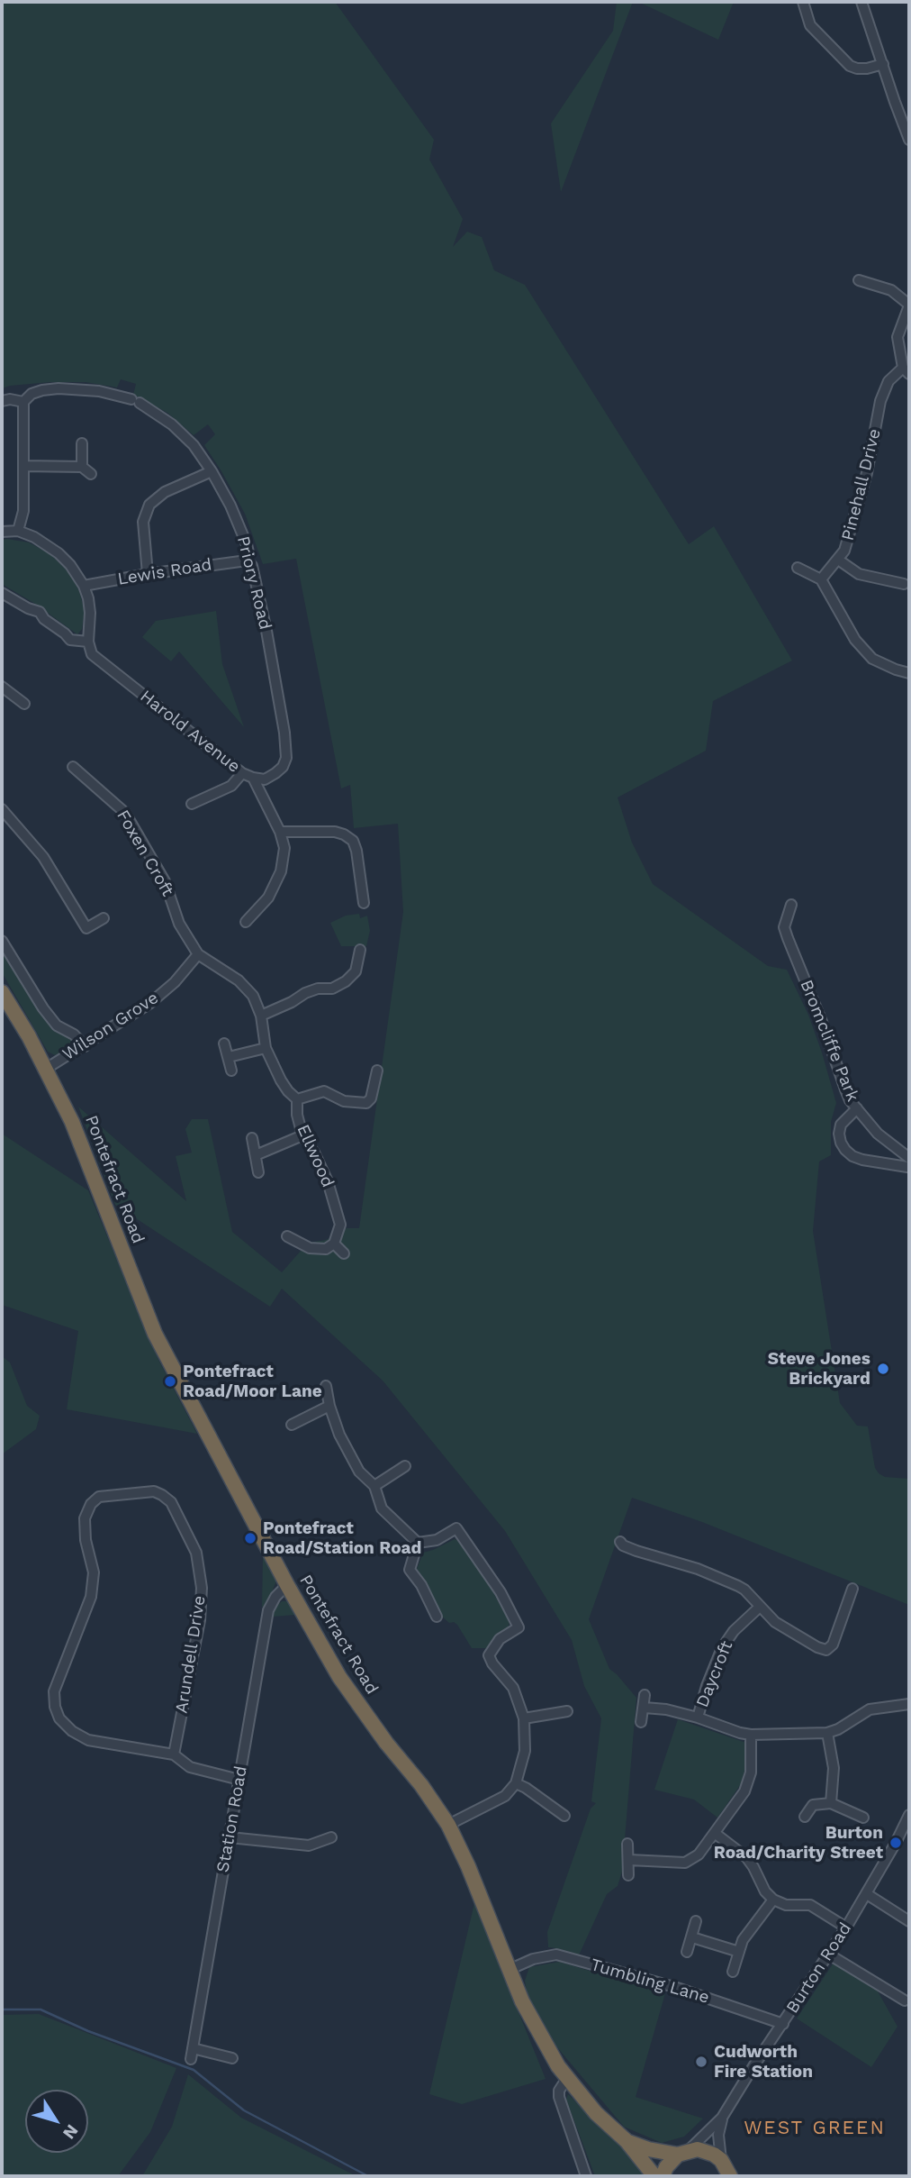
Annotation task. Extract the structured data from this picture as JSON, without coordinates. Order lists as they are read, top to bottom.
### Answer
{
  "streets": {
    "highway": ["Pontefract Road"],
    "street": [
      "Pinehall Drive",
      "Lewis Road",
      "Priory Road",
      "Harold Avenue",
      "Foxen Croft",
      "Wilson Grove",
      "Bromcliffe Park",
      "Ellwood",
      "Arundell Drive",
      "Daycroft",
      "Station Road",
      "Burton Road",
      "Tumbling Lane"
    ]
  },
  "crossings": [
    ["Lewis Road", "Priory Road"],
    ["Priory Road", "Harold Avenue"],
    ["Foxen Croft", "Wilson Grove"],
    ["Foxen Croft", "Ellwood"],
    ["Wilson Grove", "Ellwood"],
    ["Wilson Grove", "Pontefract Road"],
    ["Pontefract Road", "Station Road"],
    ["Pontefract Road", "Burton Road"],
    ["Arundell Drive", "Station Road"],
    ["Burton Road", "Tumbling Lane"]
  ],
  "districts": ["WEST GREEN"],
  "places": [
    "Steve Jones Brickyard",
    "Pontefract Road/Moor Lane",
    "Pontefract Road/Station Road",
    "Burton Road/Charity Street",
    "Cudworth Fire Station"
  ],
  "north": "bottom right"
}
